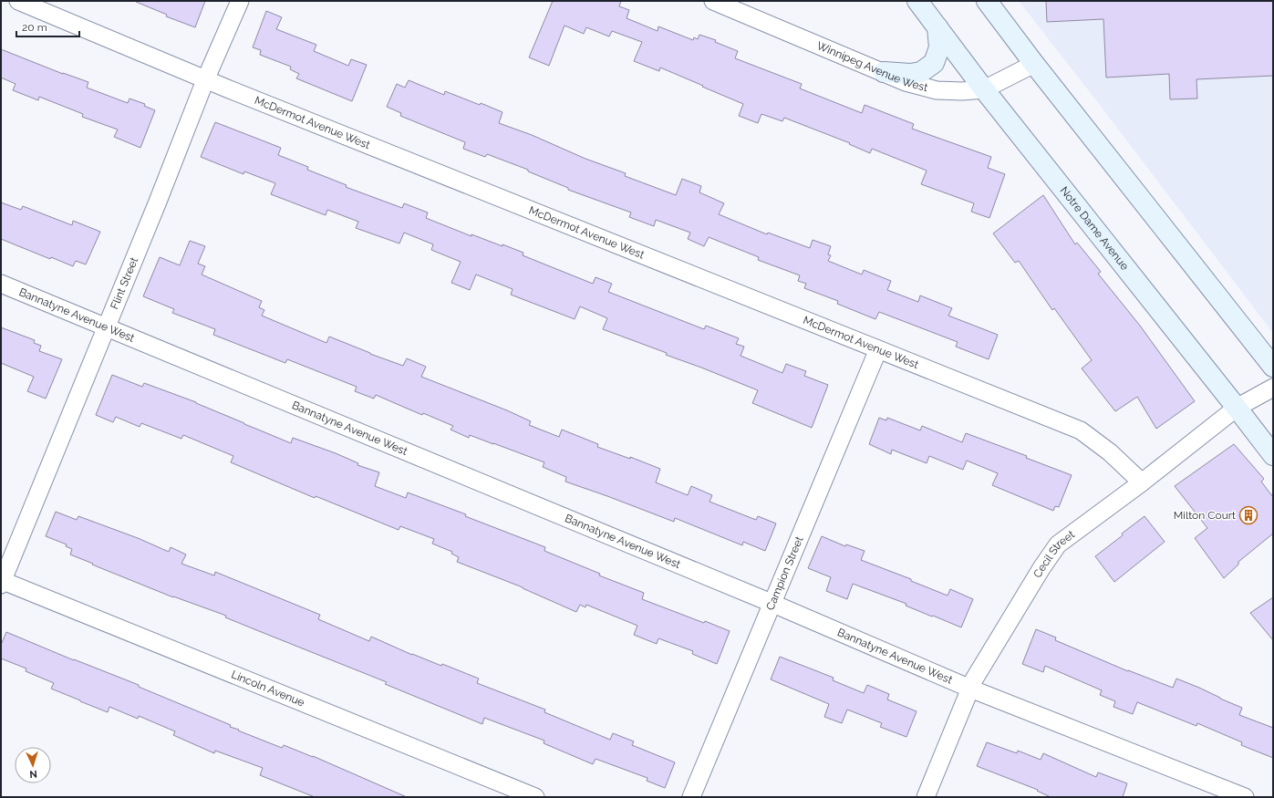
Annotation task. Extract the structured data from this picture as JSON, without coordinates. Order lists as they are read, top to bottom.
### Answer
{
  "streets": {
    "main road": ["Notre Dame Avenue"],
    "street": [
      "Winnipeg Avenue West",
      "McDermot Avenue West",
      "Flint Street",
      "Bannatyne Avenue West",
      "Cecil Street",
      "Campion Street",
      "Lincoln Avenue"
    ]
  },
  "crossings": [
    ["Winnipeg Avenue West", "Notre Dame Avenue"],
    ["McDermot Avenue West", "Flint Street"],
    ["McDermot Avenue West", "Cecil Street"],
    ["McDermot Avenue West", "Campion Street"],
    ["Notre Dame Avenue", "Cecil Street"],
    ["Flint Street", "Bannatyne Avenue West"],
    ["Flint Street", "Lincoln Avenue"],
    ["Bannatyne Avenue West", "Cecil Street"],
    ["Bannatyne Avenue West", "Campion Street"]
  ],
  "places": {
    "building": ["Milton Court"]
  },
  "scale_bar": "20 m",
  "north": "bottom"
}
